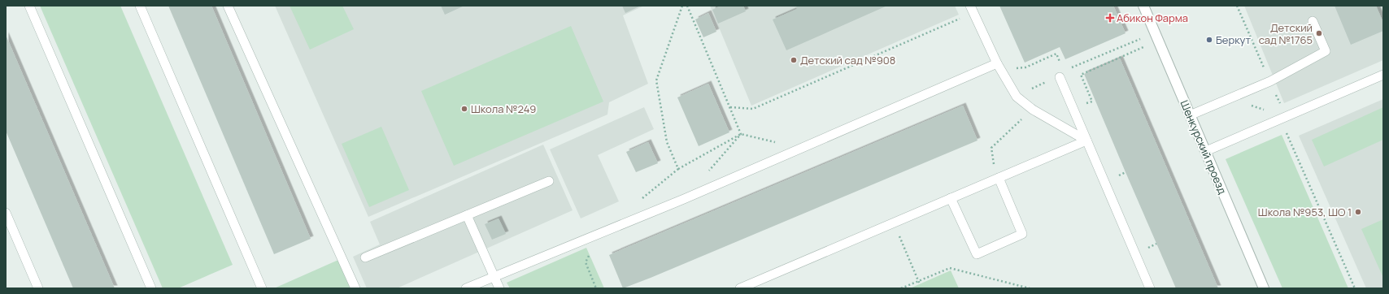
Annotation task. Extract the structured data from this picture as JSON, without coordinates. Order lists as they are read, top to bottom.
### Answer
{
  "streets": {
    "street": ["Шенкурский проезд"]
  },
  "places": {
    "health": ["Абикон Фарма"],
    "other": [
      "Детский сад №1765",
      "Беркут",
      "Детский сад №908",
      "Школа №249",
      "Школа №953, ШО 1"
    ]
  }
}
